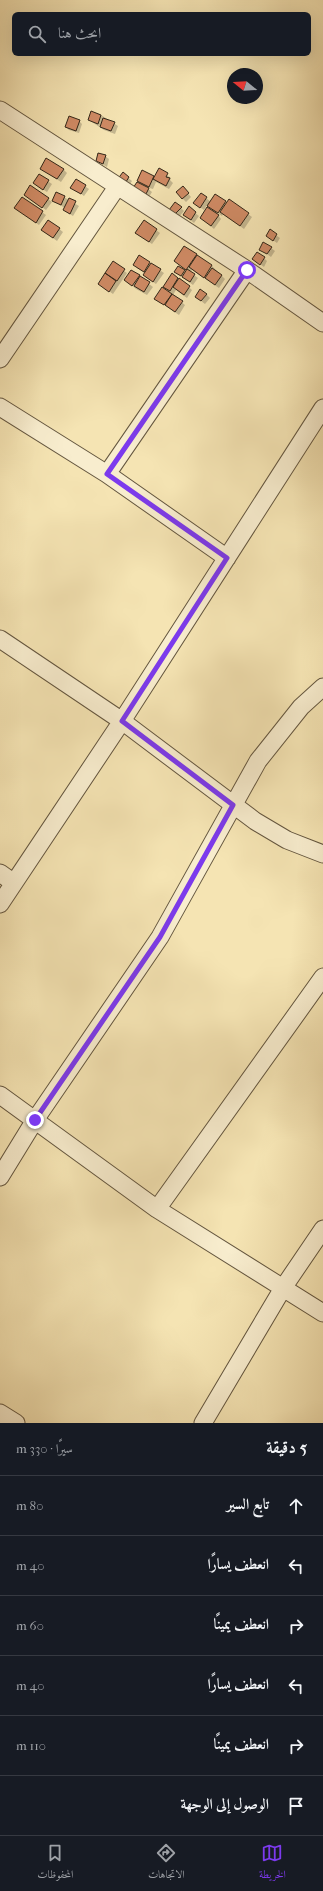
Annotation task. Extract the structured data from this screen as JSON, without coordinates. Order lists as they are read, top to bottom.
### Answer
{
  "north": "left",
  "page": {
    "search": "ابحث هنا",
    "heading": ["5 دقيقة", "سيرًا · 330 m"],
    "list": [
      ["تابع السير", "80 m"],
      ["انعطف يسارًا", "40 m"],
      ["انعطف يمينًا", "60 m"],
      ["انعطف يسارًا", "40 m"],
      ["انعطف يمينًا", "110 m"],
      "الوصول إلى الوجهة"
    ],
    "nav": ["الخريطة", "الاتجاهات", "المحفوظات"]
  }
}
